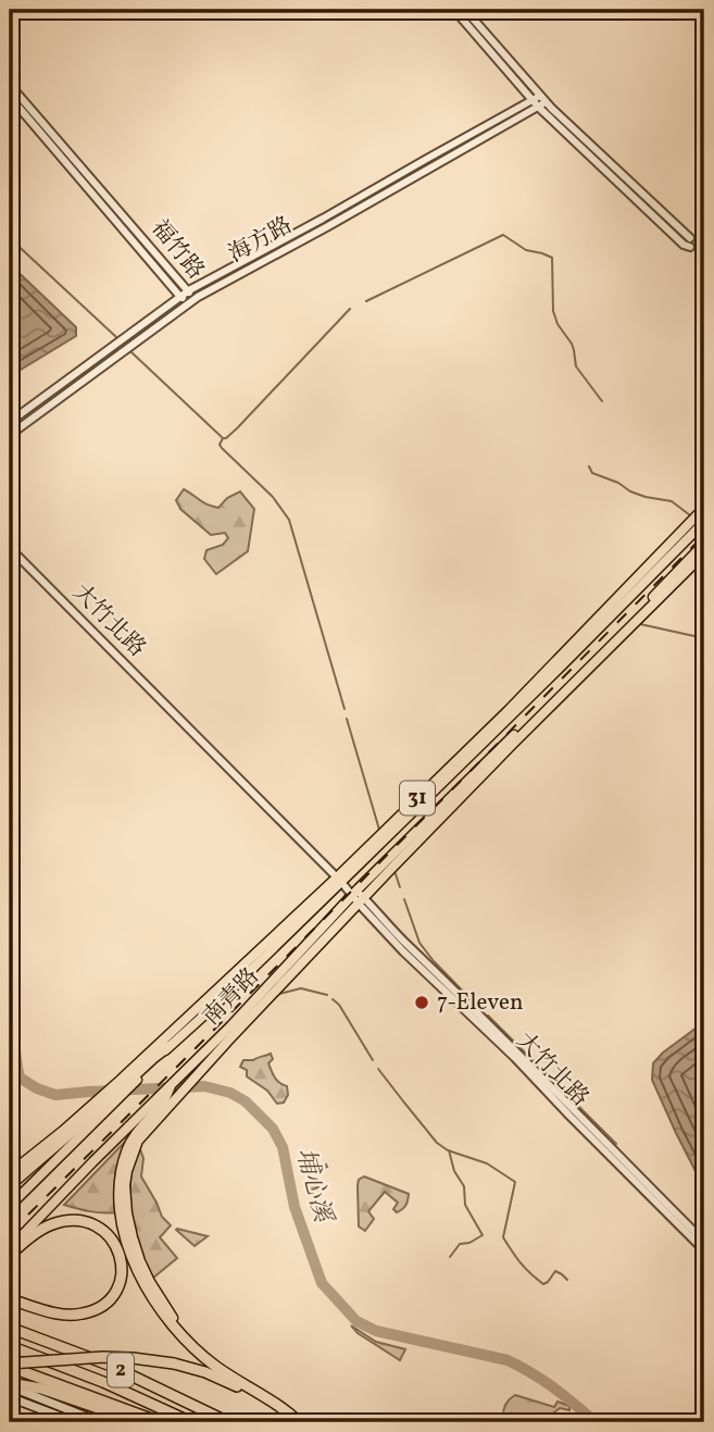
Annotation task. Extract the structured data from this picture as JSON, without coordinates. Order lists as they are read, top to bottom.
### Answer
{
  "streets": {
    "highway": ["2"],
    "main road": ["31", "南青路"],
    "street": ["海方路", "福竹路", "大竹北路"]
  },
  "crossings": [
    ["海方路", "福竹路"],
    ["大竹北路", "31"],
    ["大竹北路", "南青路"],
    ["31", "南青路"]
  ],
  "water": ["埔心溪"],
  "places": ["7-Eleven"]
}
